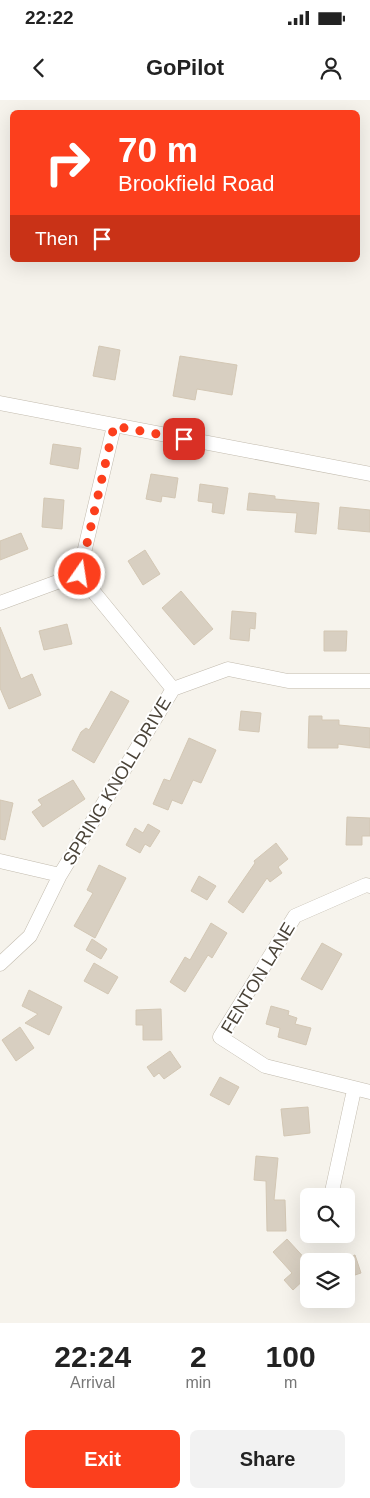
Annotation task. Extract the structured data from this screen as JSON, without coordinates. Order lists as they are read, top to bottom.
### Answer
{
  "streets": {
    "street": ["SPRING KNOLL DRIVE", "FENTON LANE"]
  },
  "page": {
    "status": "22:22",
    "header": "GoPilot",
    "turn": ["70 m", "Brookfield Road"],
    "then": "Then",
    "eta": [
      "22:24",
      "Arrival",
      "2",
      "min",
      "100",
      "m"
    ],
    "buttons": ["Exit", "Share"]
  }
}
